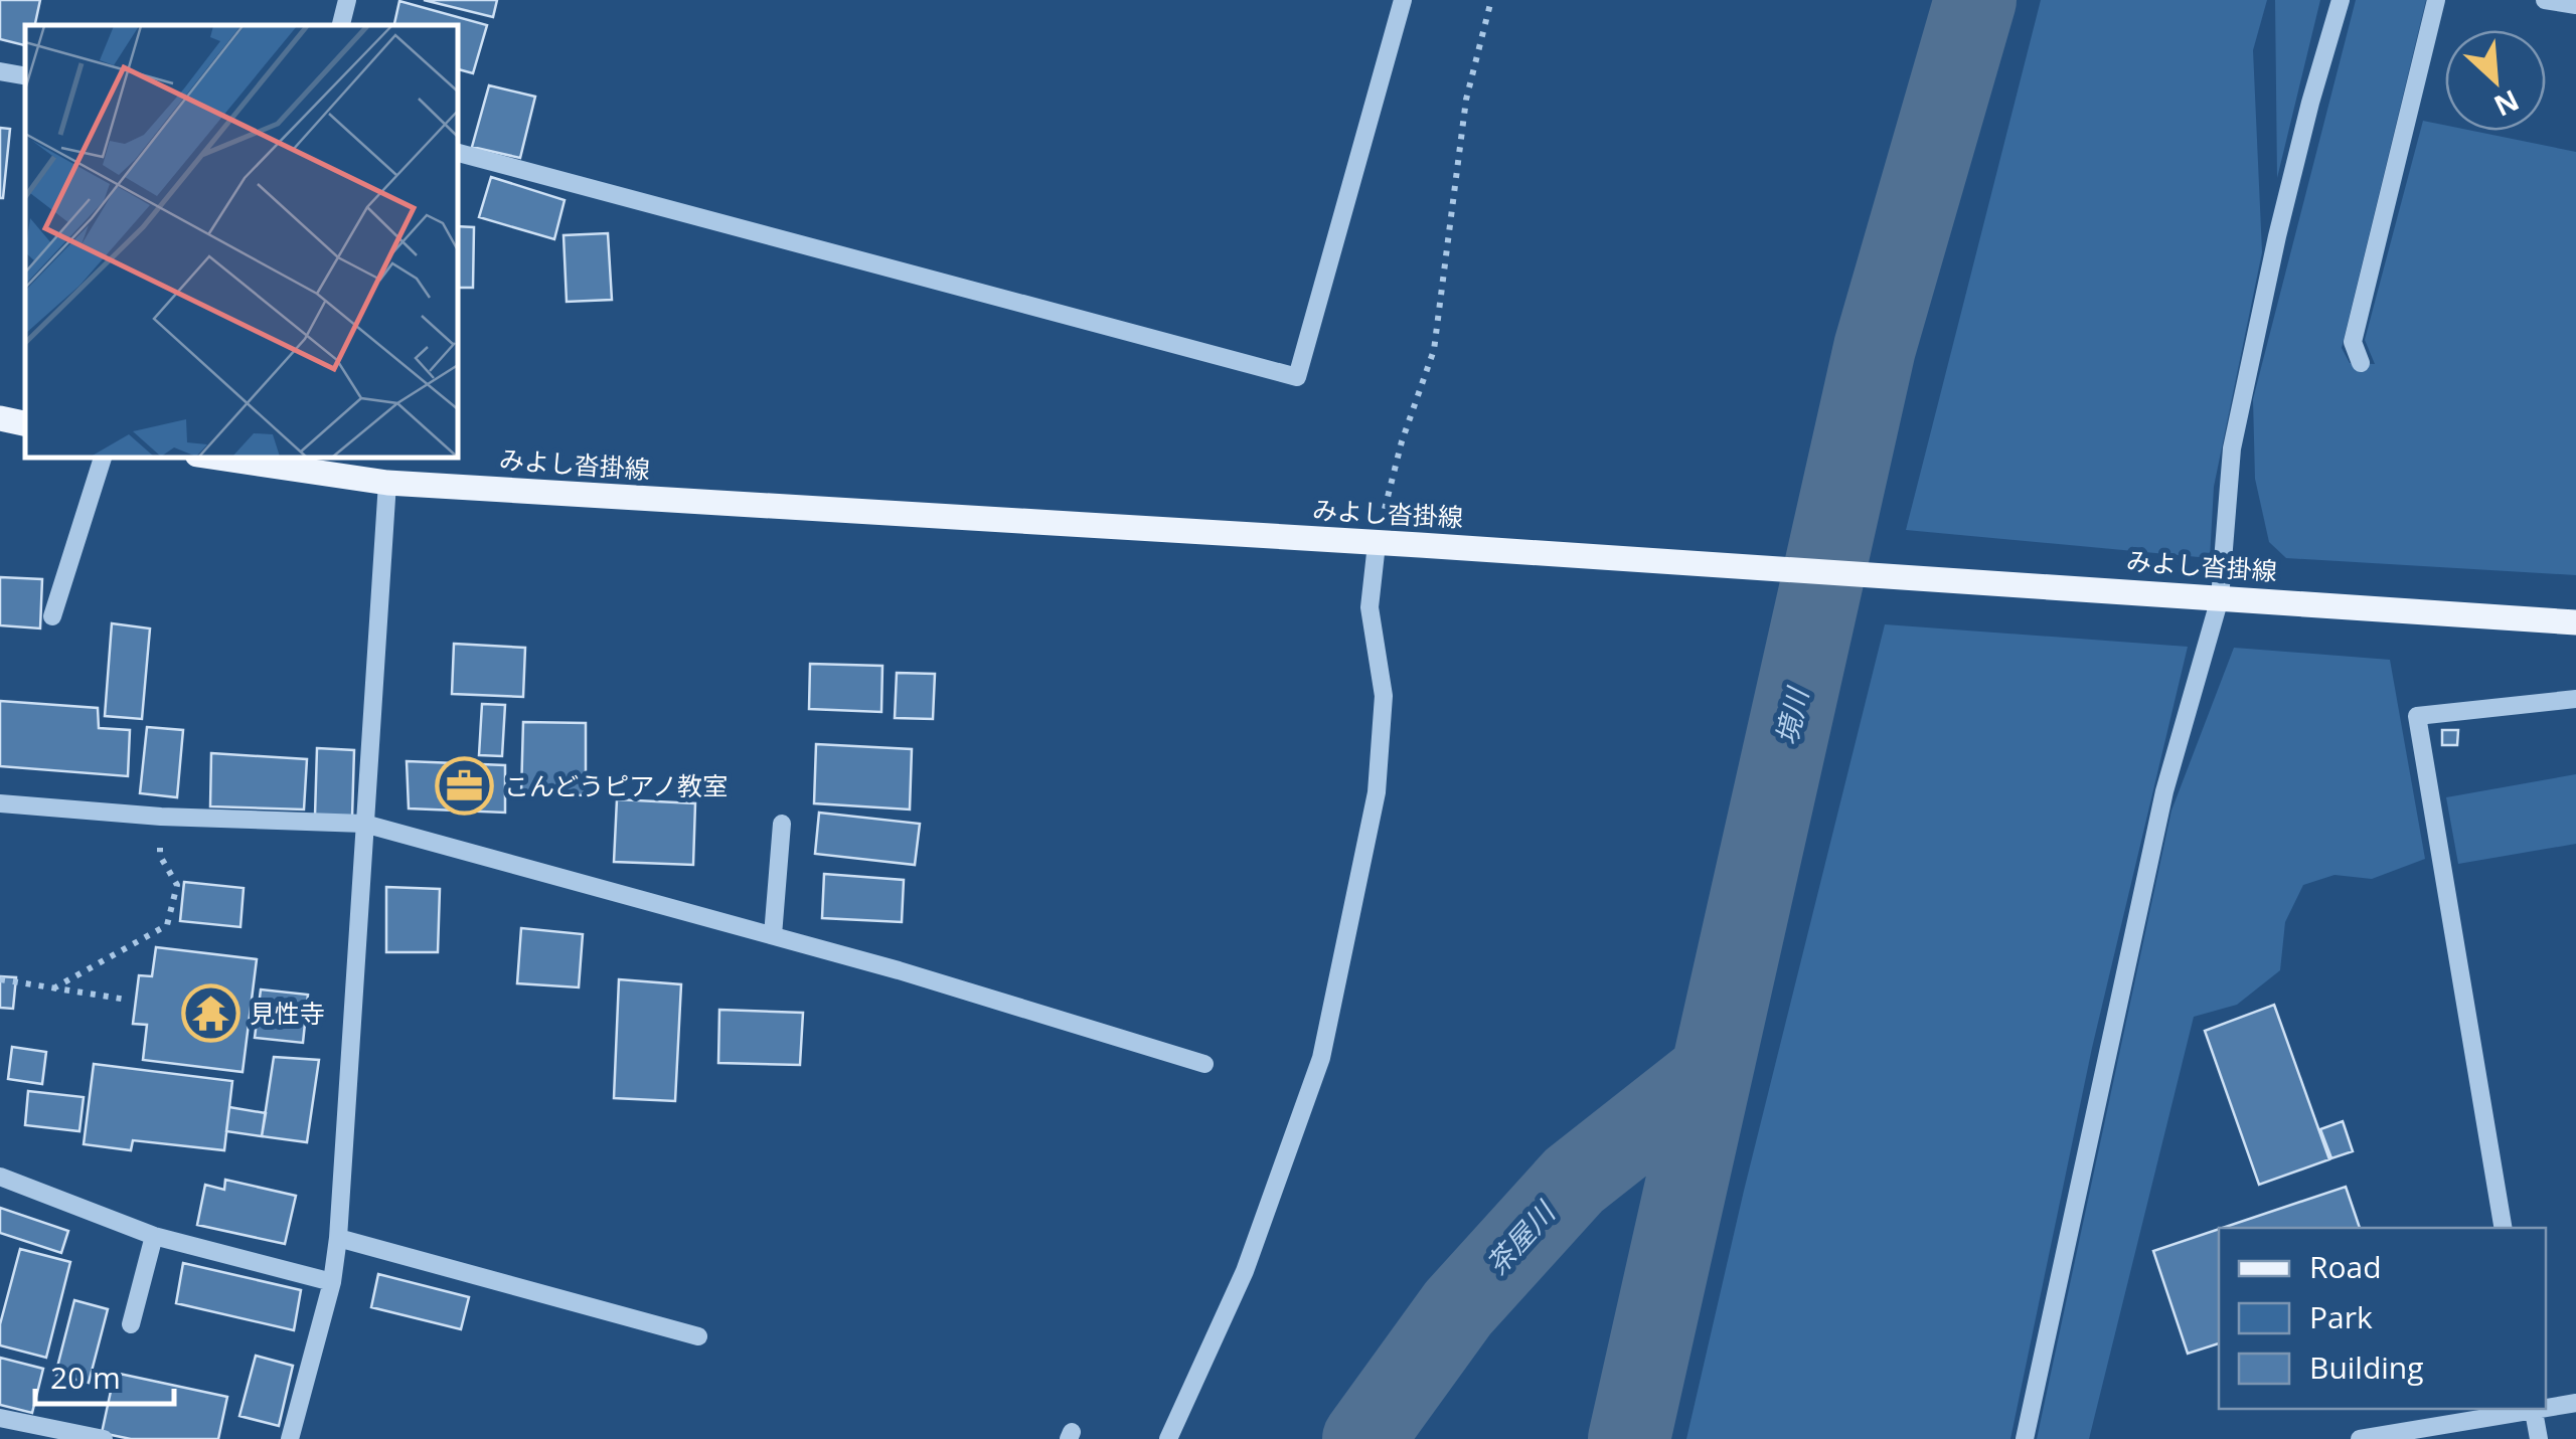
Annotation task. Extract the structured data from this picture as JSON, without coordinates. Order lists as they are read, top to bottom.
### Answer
{
  "streets": {
    "main road": ["みよし沓掛線"]
  },
  "water": ["境川", "茶屋川"],
  "places": {
    "office": ["こんどうピアノ教室"],
    "temple": ["見性寺"]
  },
  "legend": ["Road", "Park", "Building"],
  "scale_bar": "20 m",
  "north": "bottom right"
}
